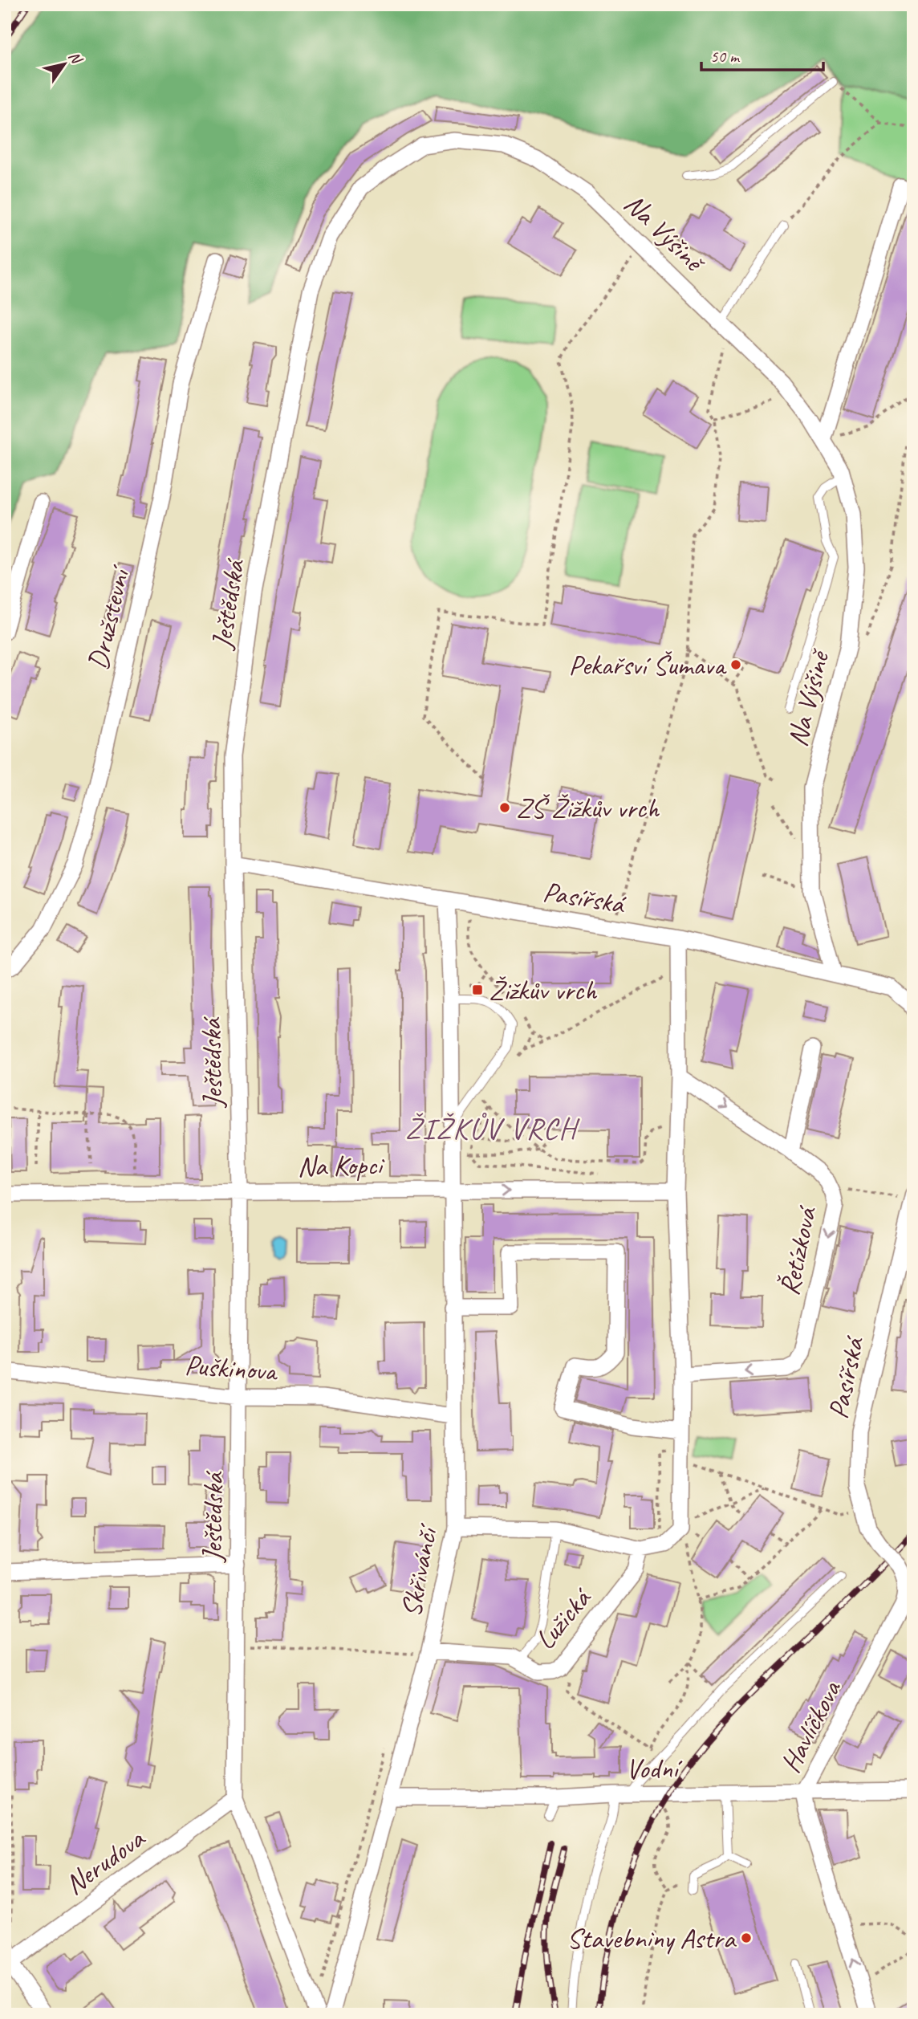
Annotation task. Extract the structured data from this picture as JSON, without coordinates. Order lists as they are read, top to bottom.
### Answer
{
  "streets": {
    "street": [
      "Na Výšině",
      "Ještědská",
      "Družstevní",
      "Pasířská",
      "Na Kopci",
      "Řetízková",
      "Puškinova",
      "Skřivánčí",
      "Lužická",
      "Havlíčkova",
      "Vodní",
      "Nerudova"
    ]
  },
  "crossings": [
    ["Na Výšině", "Ještědská"],
    ["Na Výšině", "Pasířská"],
    ["Ještědská", "Pasířská"],
    ["Ještědská", "Na Kopci"],
    ["Ještědská", "Puškinova"],
    ["Ještědská", "Nerudova"],
    ["Pasířská", "Skřivánčí"],
    ["Pasířská", "Havlíčkova"],
    ["Na Kopci", "Skřivánčí"],
    ["Puškinova", "Skřivánčí"],
    ["Skřivánčí", "Lužická"],
    ["Skřivánčí", "Vodní"],
    ["Havlíčkova", "Vodní"]
  ],
  "one_way": ["Havlíčkova"],
  "districts": ["ŽIŽKŮV VRCH"],
  "places": {
    "other": ["Pekařsví Šumava", "ZŠ Žižkův vrch", "Stavebniny Astra"],
    "transit": ["Žižkův vrch"]
  },
  "scale_bar": "50 m",
  "north": "top right"
}
